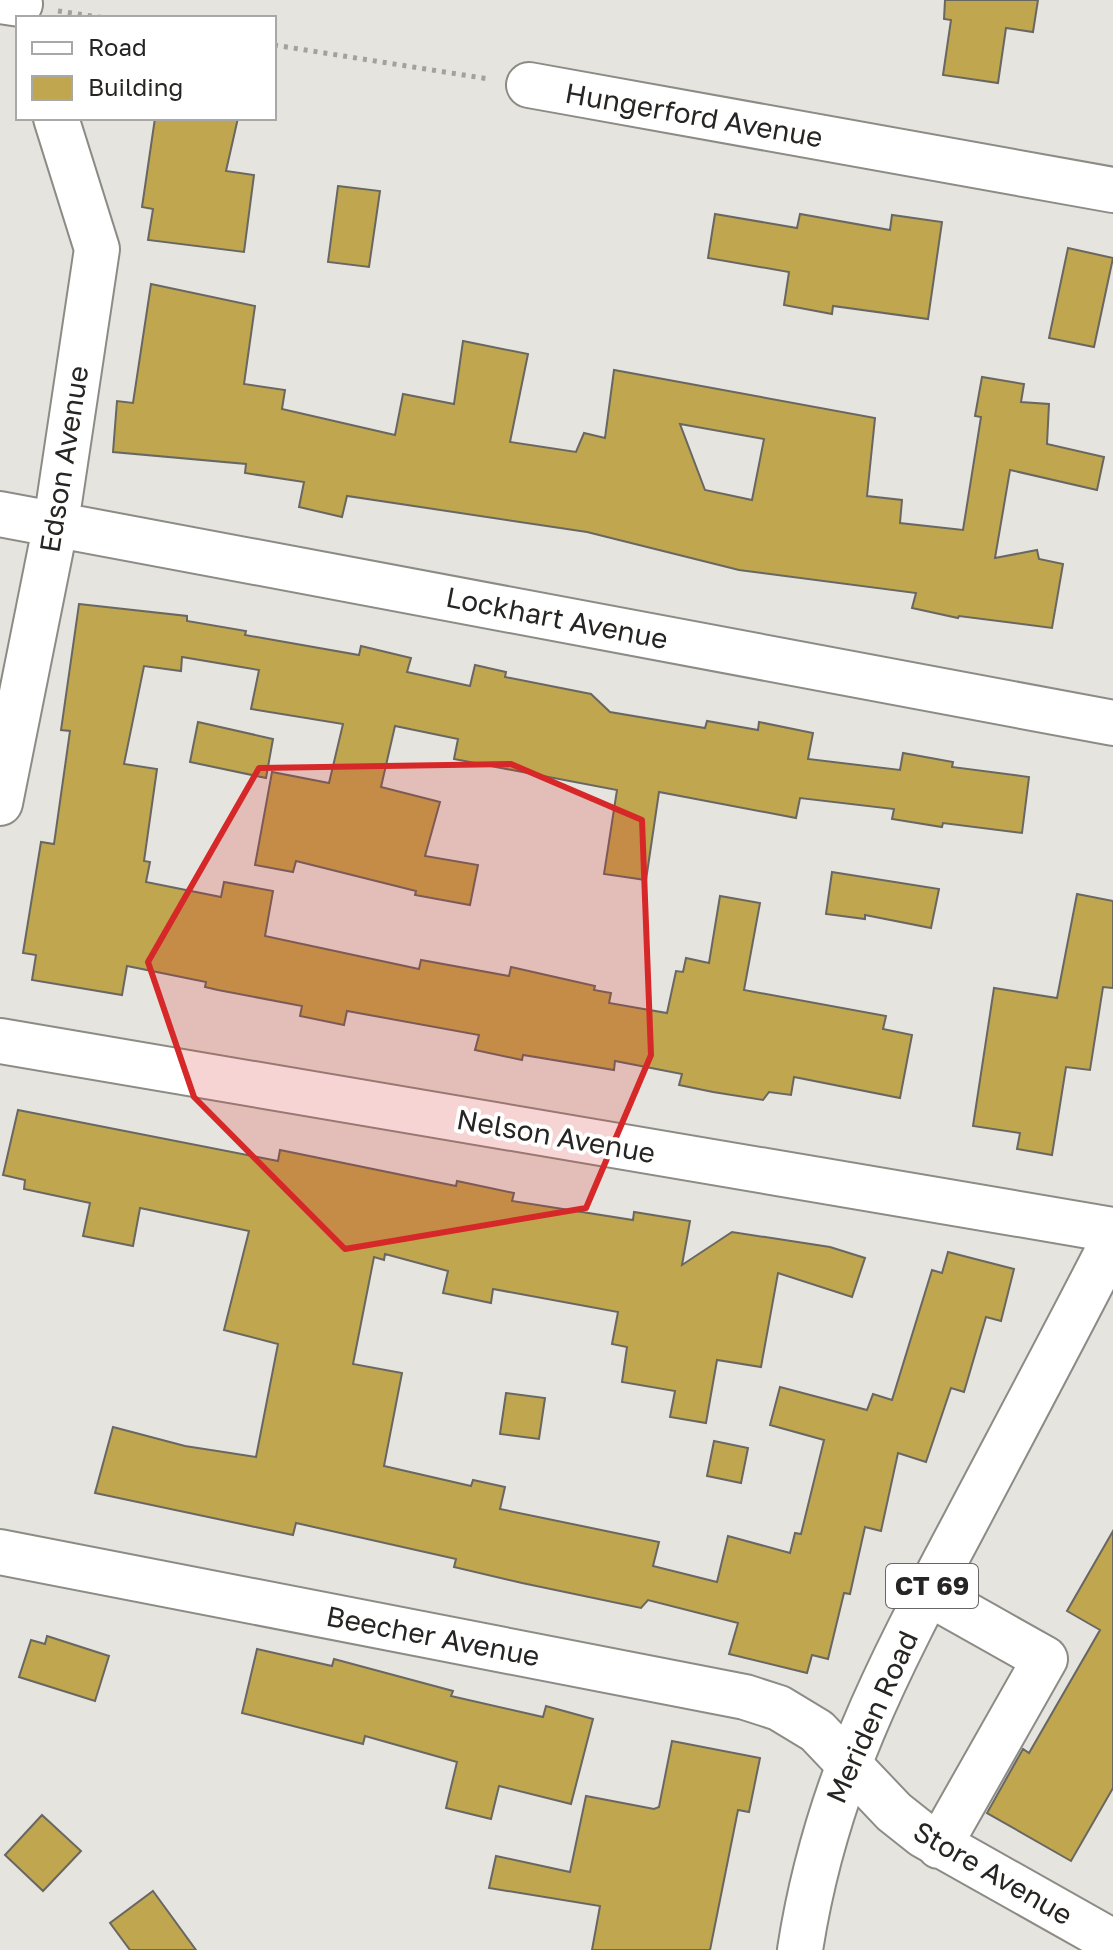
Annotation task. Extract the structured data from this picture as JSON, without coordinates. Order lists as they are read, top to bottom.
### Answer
{
  "streets": {
    "street": [
      "Hungerford Avenue",
      "Edson Avenue",
      "Lockhart Avenue",
      "Nelson Avenue",
      "CT 69",
      "Beecher Avenue",
      "Meriden Road",
      "Store Avenue"
    ]
  },
  "crossings": [
    ["Edson Avenue", "Lockhart Avenue"],
    ["Beecher Avenue", "Meriden Road"],
    ["Beecher Avenue", "Store Avenue"],
    ["Meriden Road", "Store Avenue"]
  ],
  "legend": ["Road", "Building"]
}
